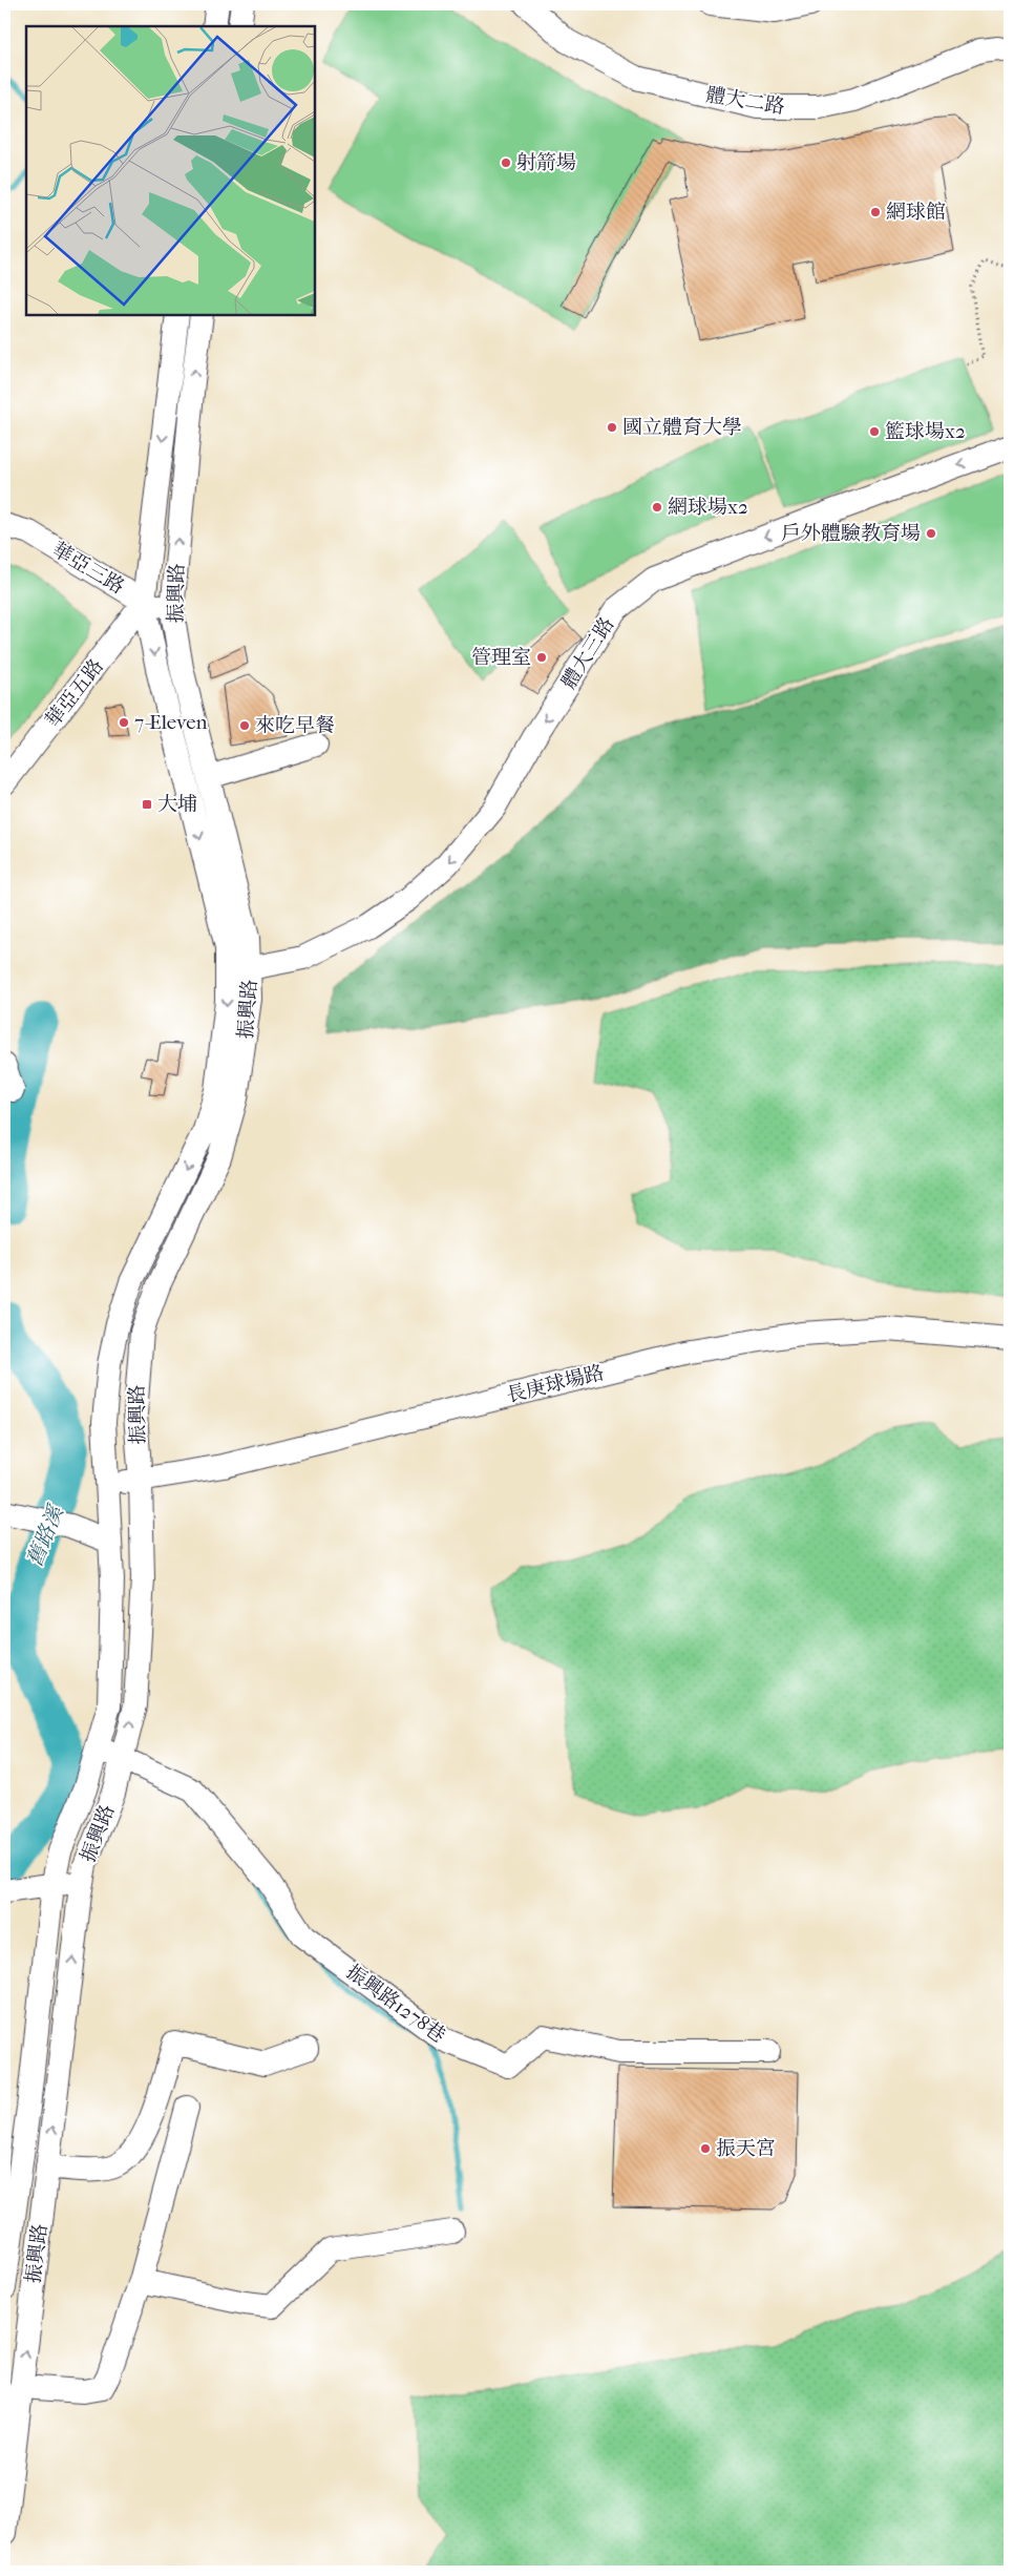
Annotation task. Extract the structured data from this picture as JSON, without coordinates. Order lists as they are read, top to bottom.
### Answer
{
  "streets": {
    "street": [
      "體大二路",
      "華亞三路",
      "振興路",
      "體大三路",
      "華亞五路",
      "長庚球場路",
      "振興路1278巷"
    ]
  },
  "crossings": [
    ["華亞三路", "振興路"],
    ["華亞三路", "華亞五路"],
    ["振興路", "體大三路"],
    ["振興路", "華亞五路"],
    ["振興路", "長庚球場路"],
    ["振興路", "振興路1278巷"]
  ],
  "one_way": ["體大三路"],
  "water": ["舊路溪"],
  "places": {
    "other": [
      "射箭場",
      "網球館",
      "國立體育大學",
      "籃球場x2",
      "網球場x2",
      "戶外體驗教育場",
      "管理室",
      "7-Eleven",
      "來吃早餐",
      "振天宮"
    ],
    "transit": ["大埔"]
  }
}
